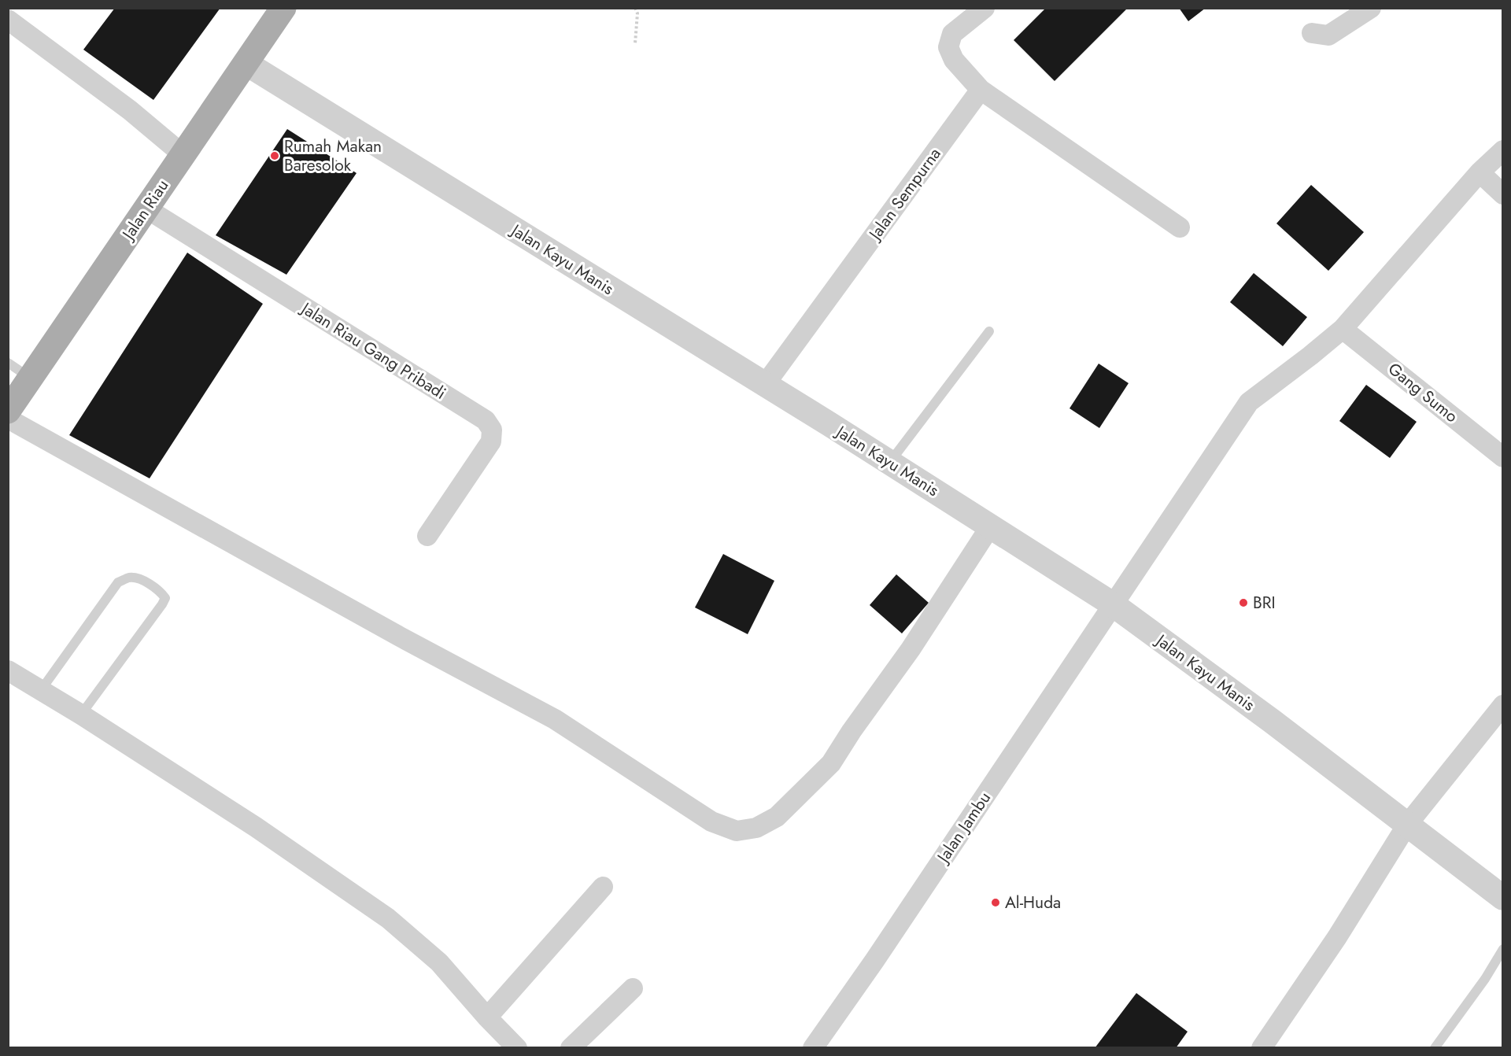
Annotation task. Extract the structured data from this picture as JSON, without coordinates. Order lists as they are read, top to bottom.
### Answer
{
  "streets": {
    "main road": ["Jalan Riau"],
    "street": [
      "Jalan Sempurna",
      "Jalan Kayu Manis",
      "Jalan Riau Gang Pribadi",
      "Gang Sumo",
      "Jalan Jambu"
    ]
  },
  "crossings": [
    ["Jalan Sempurna", "Jalan Kayu Manis"],
    ["Jalan Riau", "Jalan Kayu Manis"],
    ["Jalan Riau", "Jalan Riau Gang Pribadi"],
    ["Jalan Kayu Manis", "Jalan Jambu"],
    ["Gang Sumo", "Jalan Jambu"]
  ],
  "places": ["Rumah Makan Baresolok", "BRI", "Al-Huda"]
}
